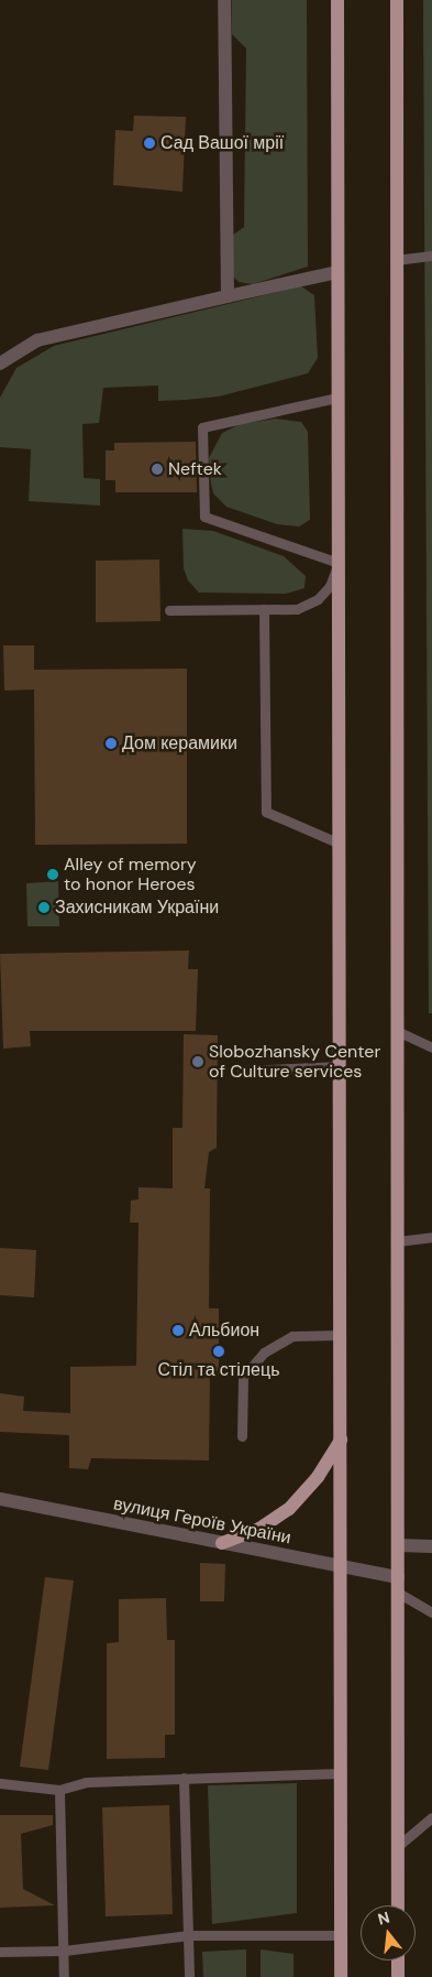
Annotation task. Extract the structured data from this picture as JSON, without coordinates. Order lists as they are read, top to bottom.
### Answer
{
  "streets": {
    "street": ["вулиця Героїв України"]
  },
  "places": [
    "Сад Вашої мрії",
    "Neftek",
    "Дом керамики",
    "Alley of memory to honor Heroes",
    "Захисникам України",
    "Slobozhansky Center of Culture services",
    "Альбион",
    "Стіл та стілець"
  ],
  "north": "top"
}
